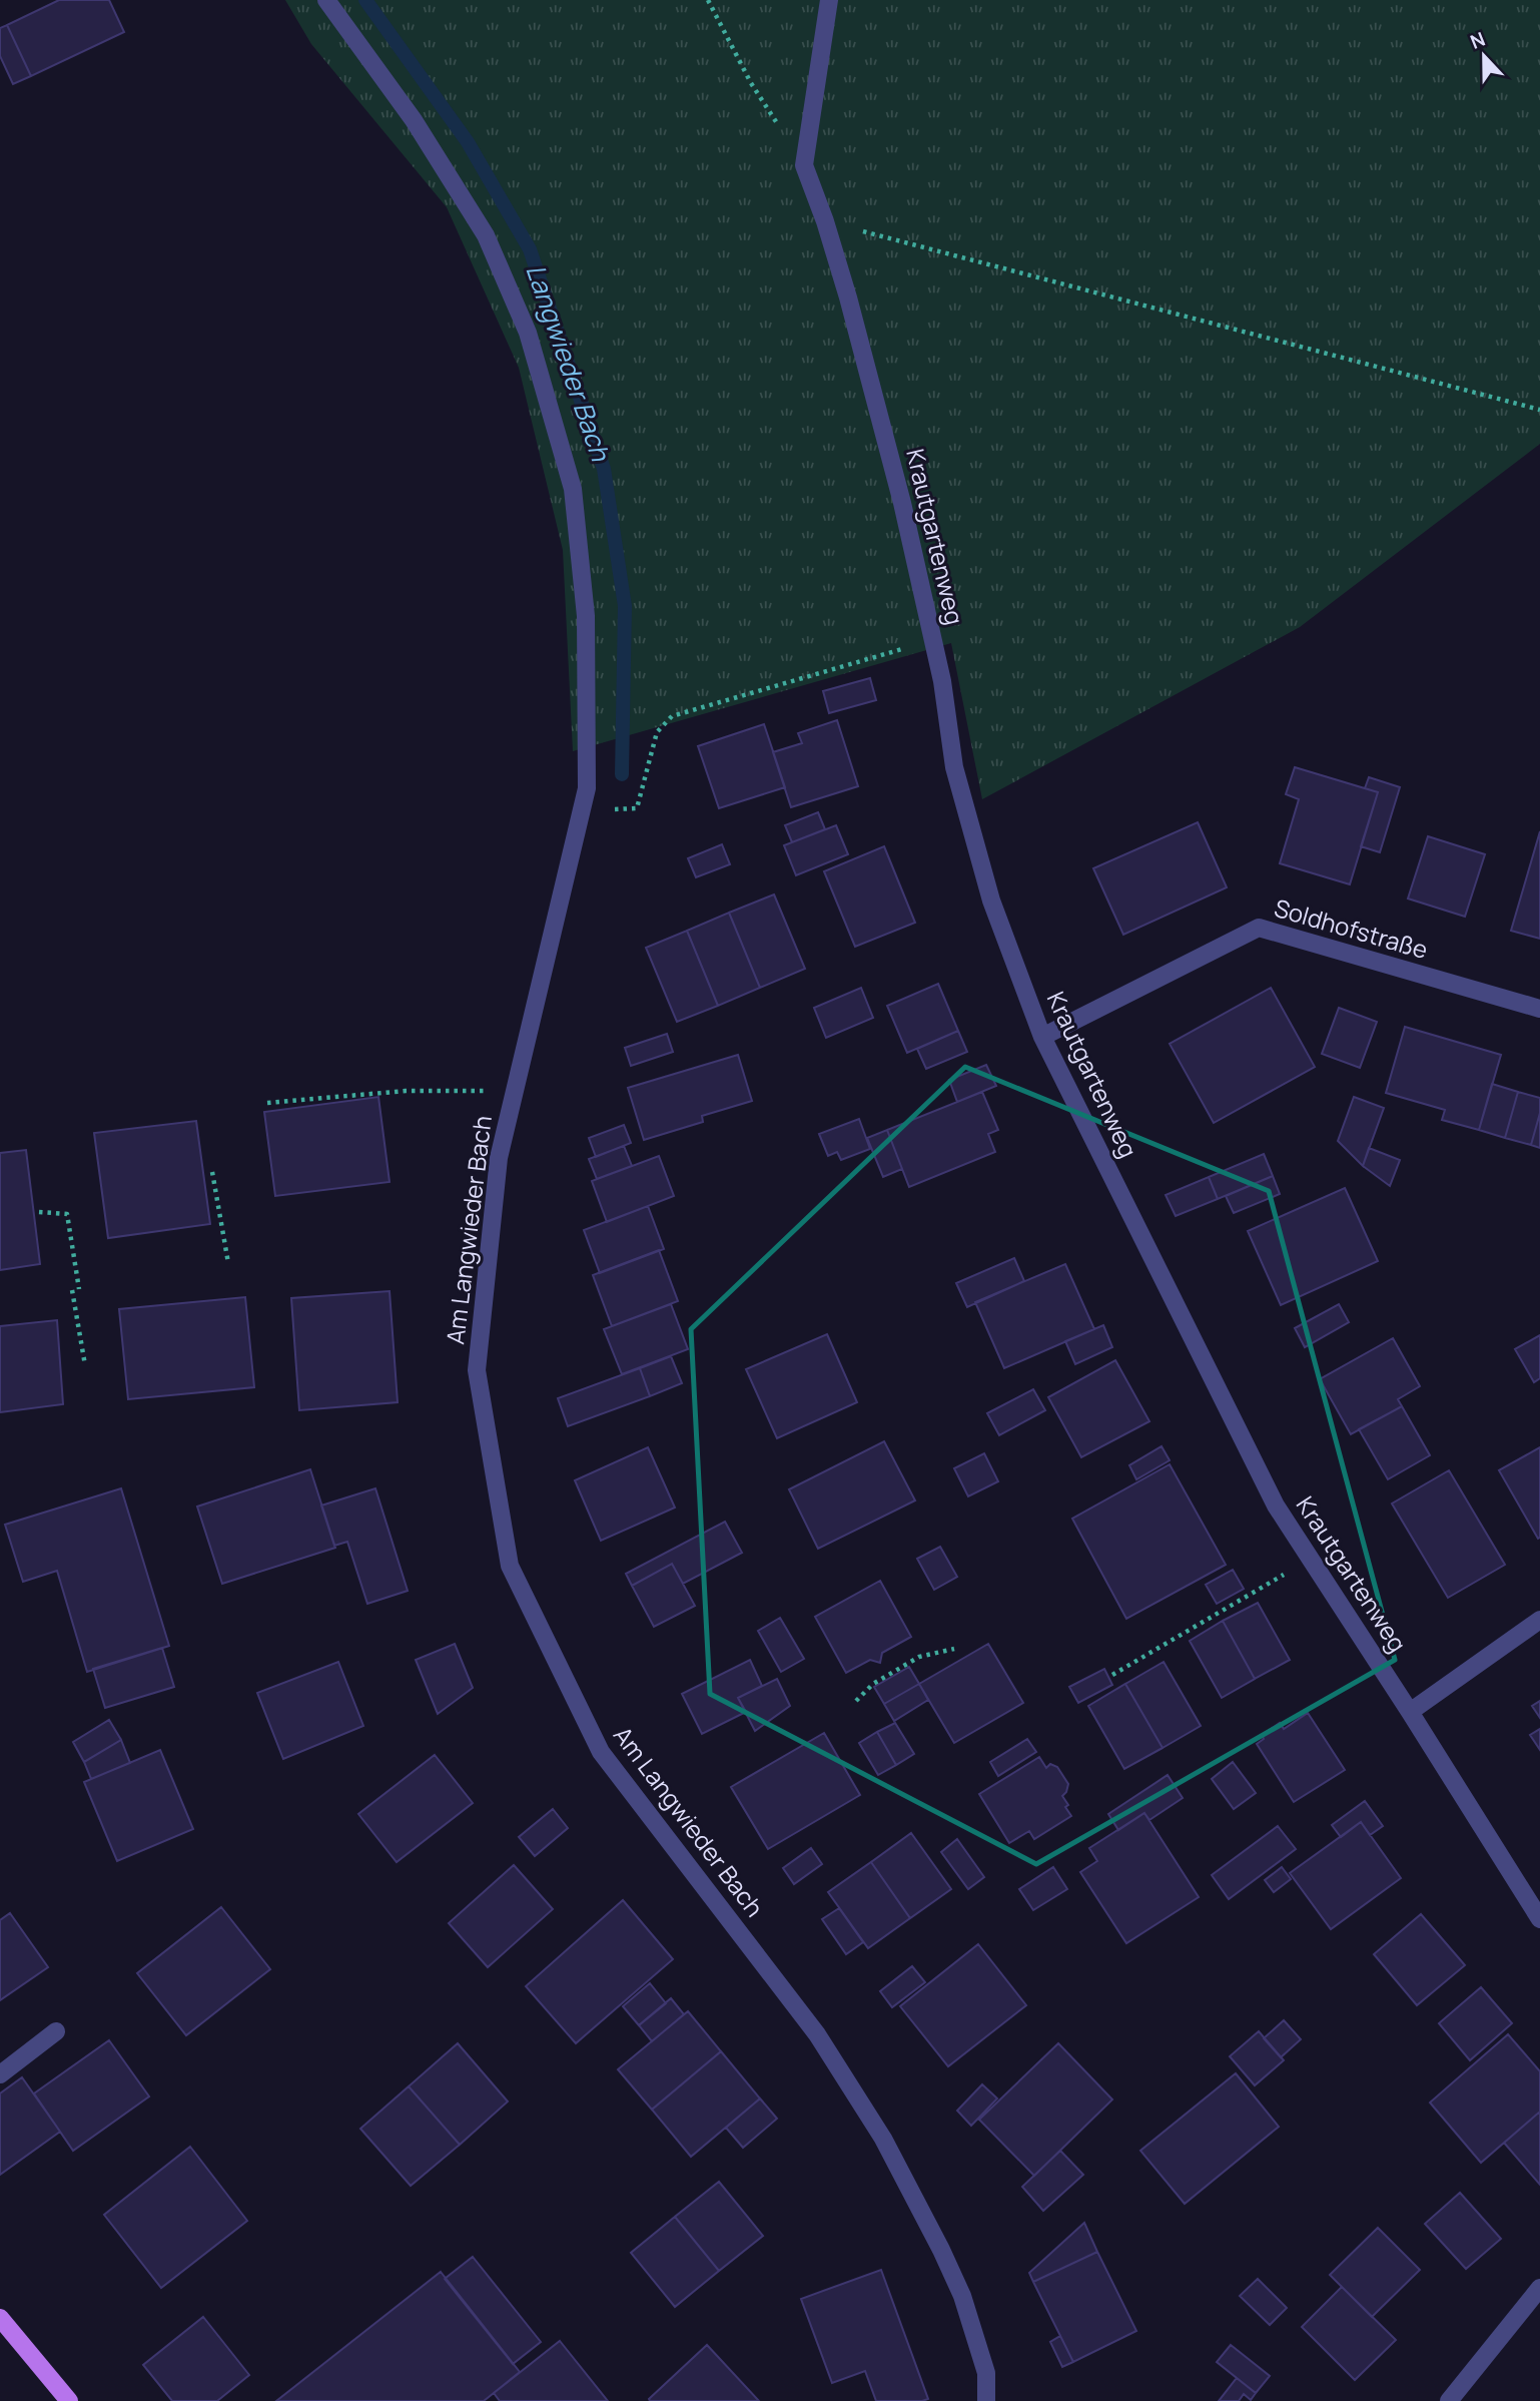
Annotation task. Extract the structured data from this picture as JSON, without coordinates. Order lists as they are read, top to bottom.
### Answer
{
  "streets": {
    "street": ["Krautgartenweg", "Soldhofstraße", "Am Langwieder Bach"]
  },
  "crossings": [
    ["Krautgartenweg", "Soldhofstraße"]
  ],
  "water": ["Langwieder Bach"],
  "north": "top"
}
